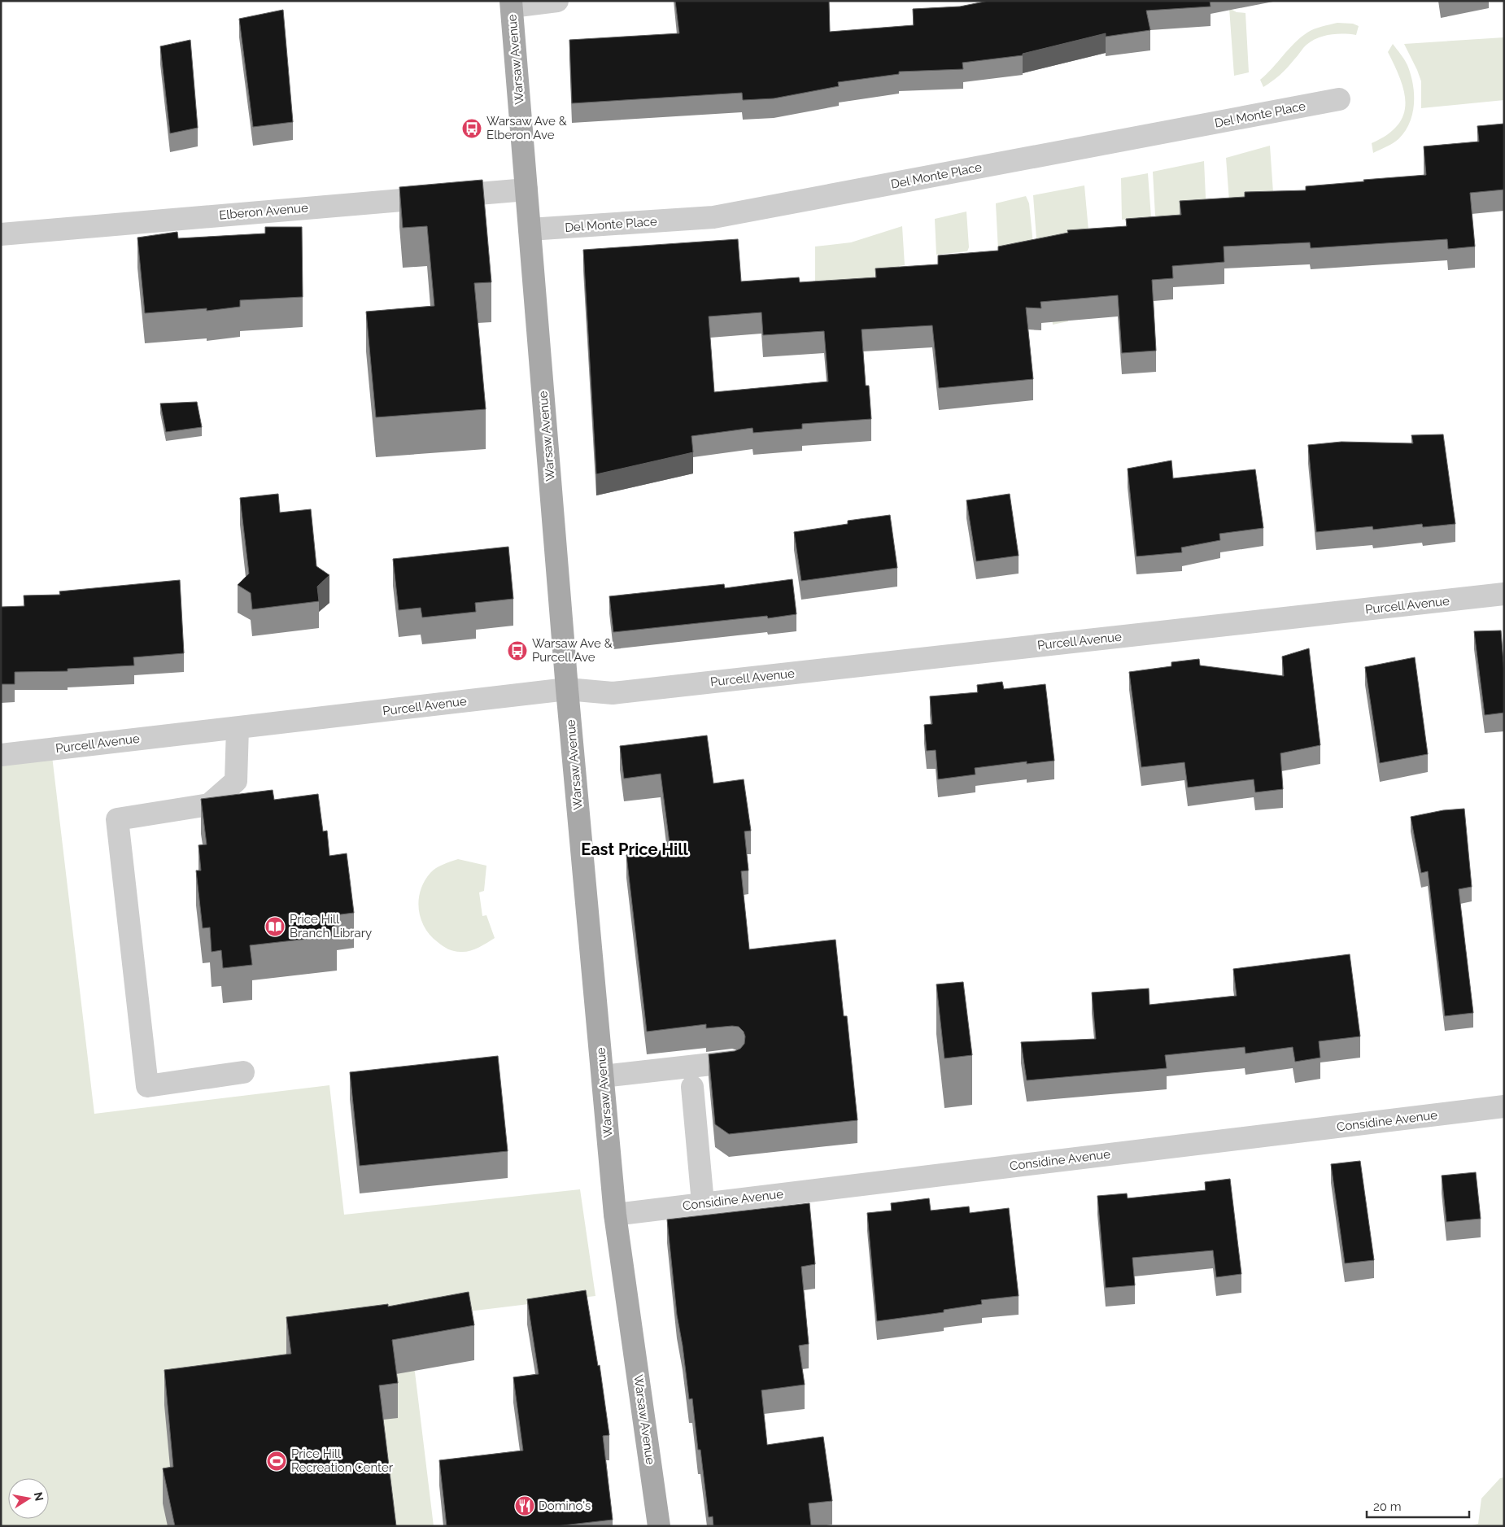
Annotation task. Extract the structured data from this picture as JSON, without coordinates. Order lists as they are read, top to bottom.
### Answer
{
  "streets": {
    "main road": ["Warsaw Avenue"],
    "street": [
      "Del Monte Place",
      "Elberon Avenue",
      "Purcell Avenue",
      "Considine Avenue"
    ]
  },
  "crossings": [
    ["Warsaw Avenue", "Del Monte Place"],
    ["Warsaw Avenue", "Elberon Avenue"],
    ["Warsaw Avenue", "Purcell Avenue"],
    ["Warsaw Avenue", "Considine Avenue"]
  ],
  "districts": ["East Price Hill"],
  "places": {
    "bus stop": ["Warsaw Ave & Elberon Ave", "Warsaw Ave & Purcell Ave"],
    "library": ["Price Hill Branch Library"],
    "sports": ["Price Hill Recreation Center"],
    "restaurant": ["Domino's"]
  },
  "scale_bar": "20 m",
  "north": "right"
}
